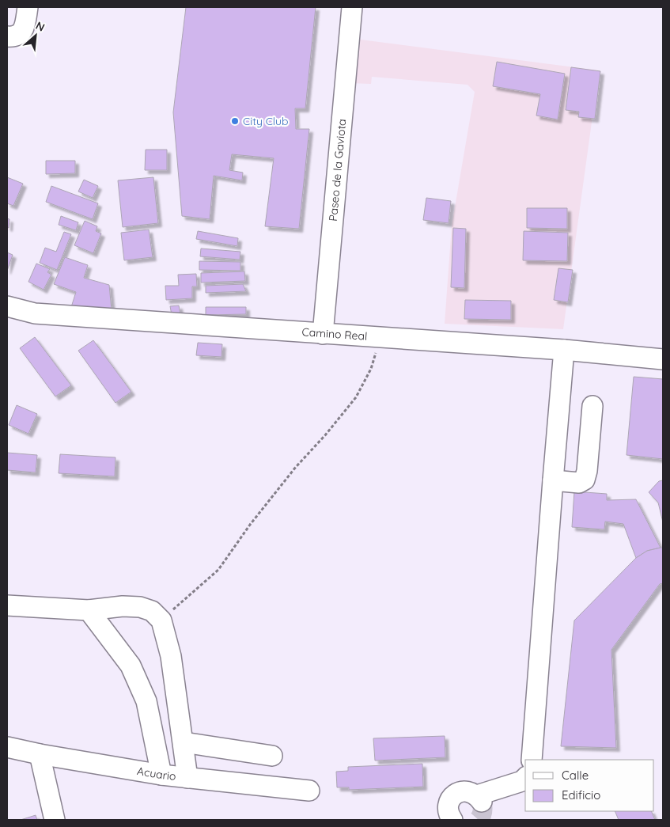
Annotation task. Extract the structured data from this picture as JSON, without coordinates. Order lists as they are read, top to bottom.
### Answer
{
  "streets": {
    "street": ["Paseo de la Gaviota", "Camino Real", "Acuario"]
  },
  "crossings": [
    ["Paseo de la Gaviota", "Camino Real"]
  ],
  "places": ["City Club"],
  "legend": ["Calle", "Edificio"],
  "north": "top right"
}
